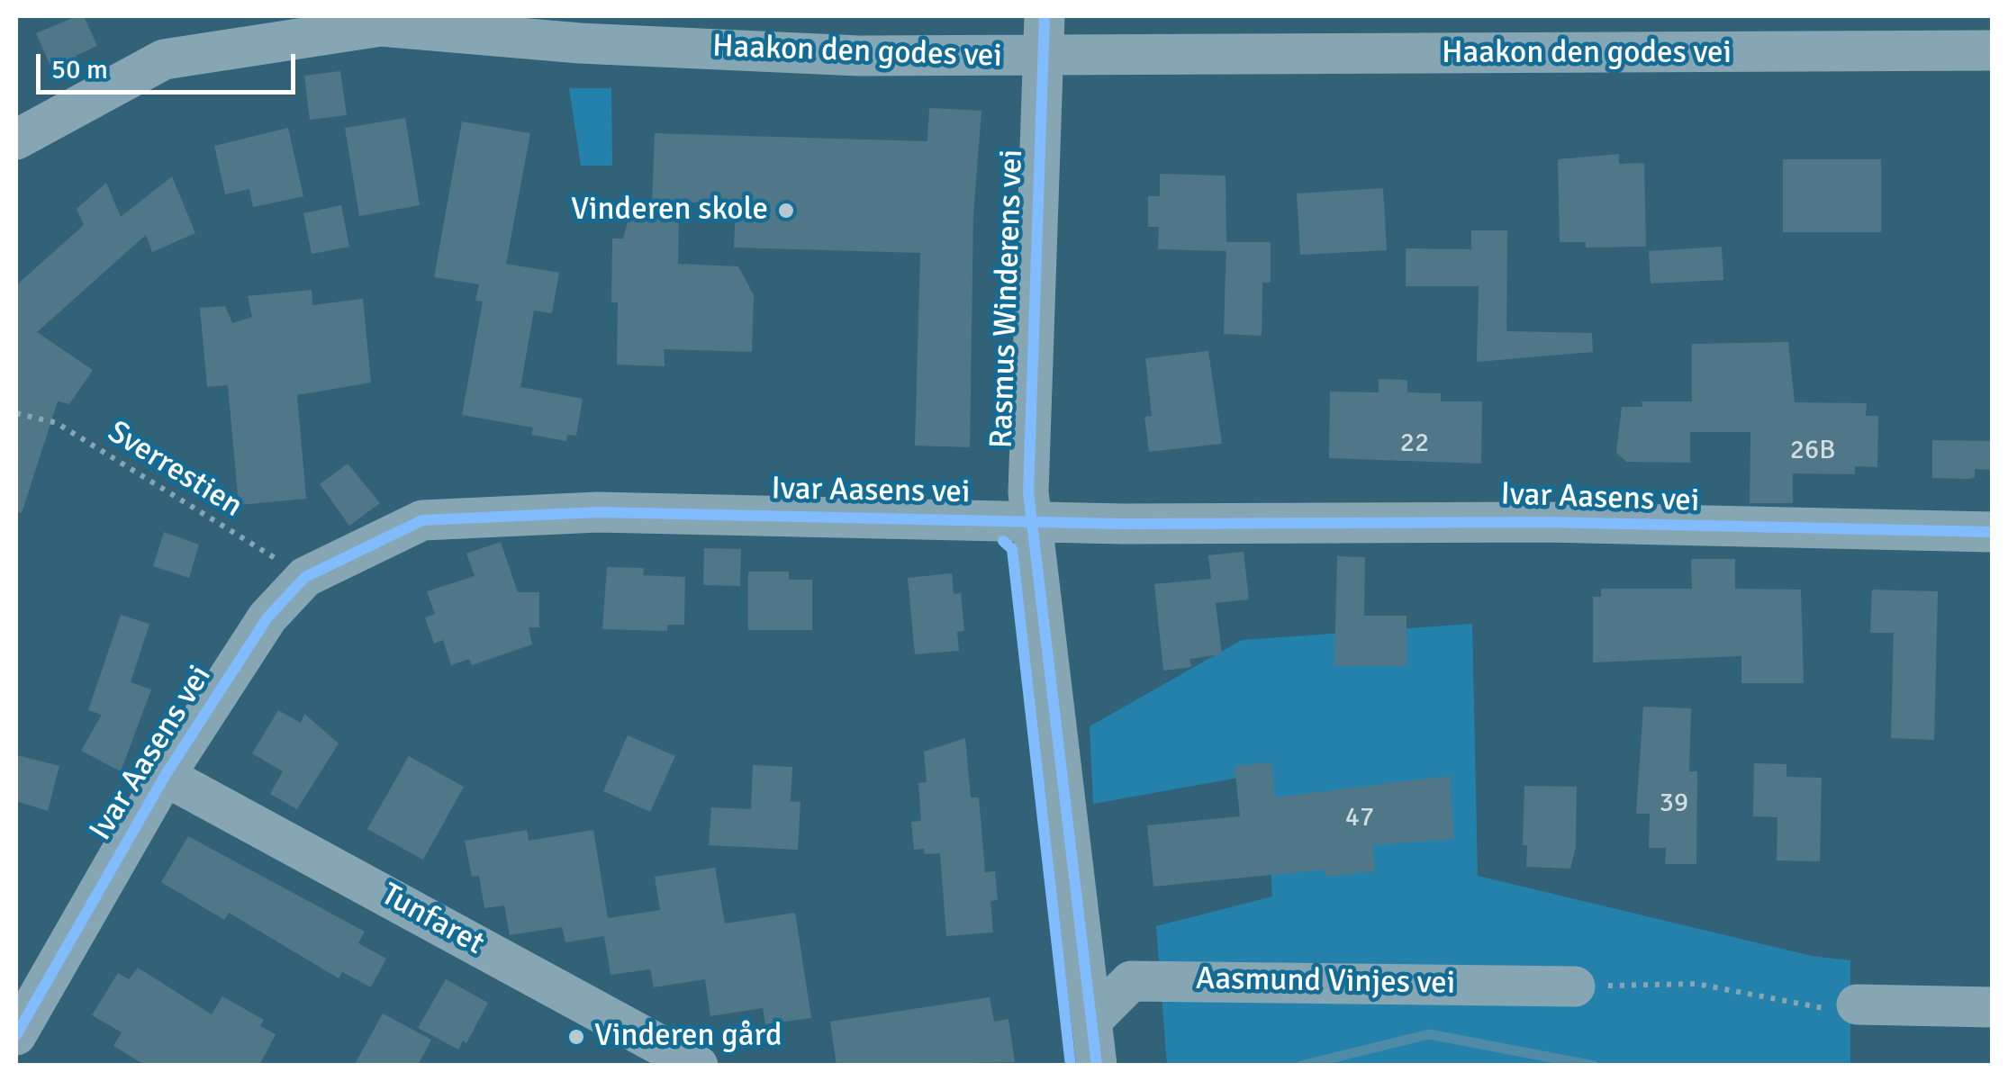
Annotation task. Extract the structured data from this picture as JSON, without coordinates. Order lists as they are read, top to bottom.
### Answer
{
  "streets": {
    "street": [
      "Haakon den godes vei",
      "Rasmus Winderens vei",
      "Ivar Aasens vei",
      "Tunfaret",
      "Aasmund Vinjes vei"
    ],
    "path": ["Sverrestien"]
  },
  "crossings": [
    ["Haakon den godes vei", "Rasmus Winderens vei"],
    ["Rasmus Winderens vei", "Ivar Aasens vei"],
    ["Rasmus Winderens vei", "Aasmund Vinjes vei"],
    ["Sverrestien", "Ivar Aasens vei"],
    ["Ivar Aasens vei", "Tunfaret"]
  ],
  "places": ["Vinderen skole", "Vinderen gård"],
  "house_numbers": [
    "22",
    "26B",
    "39",
    "47"
  ],
  "scale_bar": "50 m"
}
